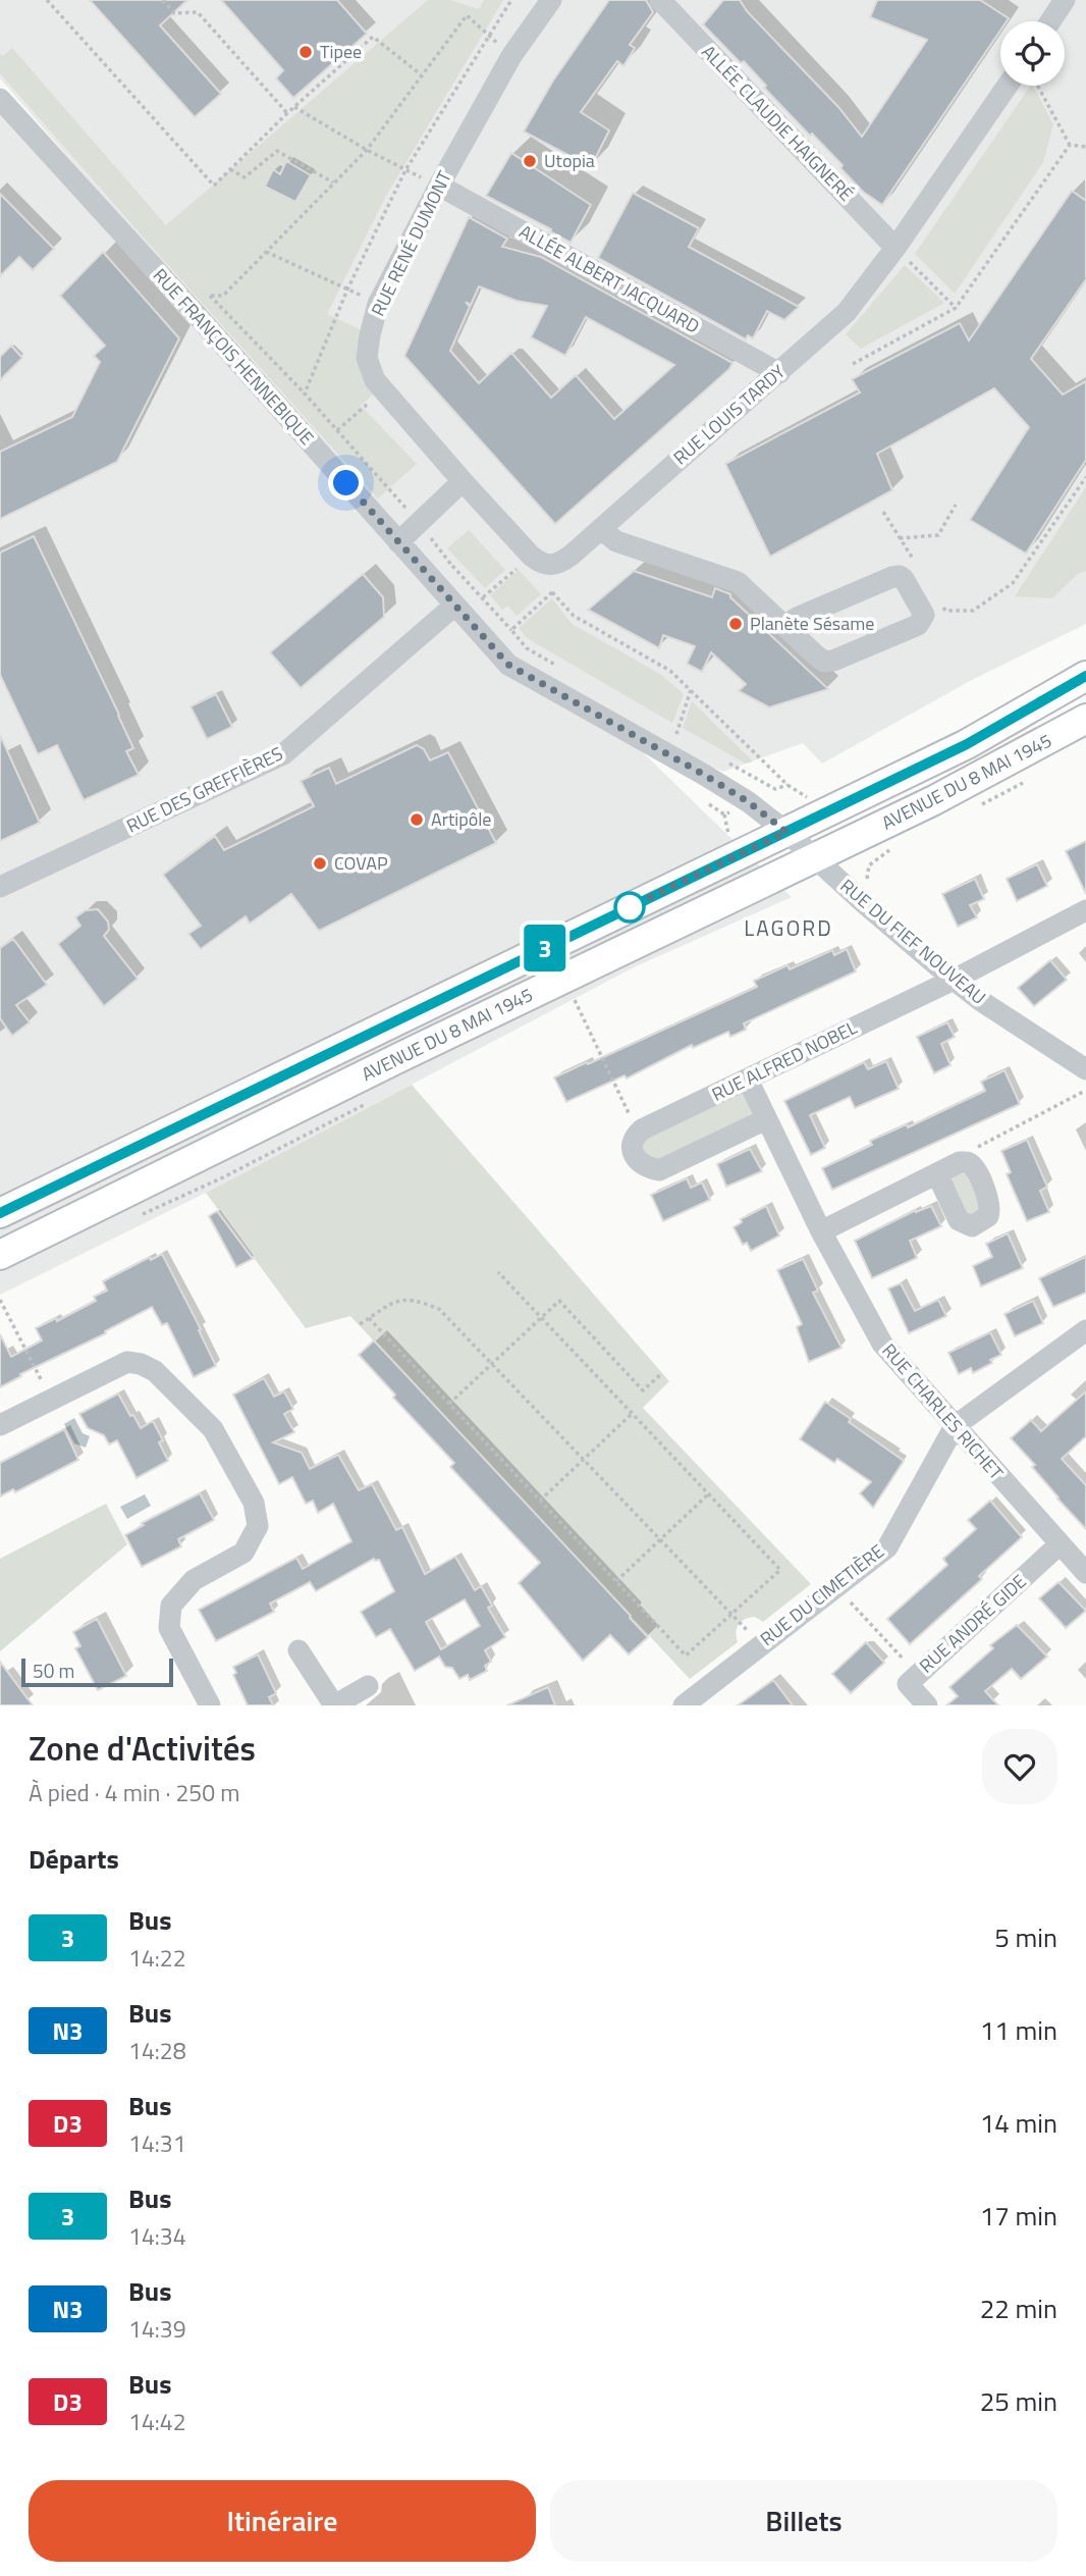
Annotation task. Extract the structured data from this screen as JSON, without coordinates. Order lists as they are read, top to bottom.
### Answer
{
  "streets": {
    "main road": ["AVENUE DU 8 MAI 1945"],
    "street": [
      "ALLÉE CLAUDIE HAIGNERÉ",
      "RUE RENÉ DUMONT",
      "ALLÉE ALBERT JACQUARD",
      "RUE FRANÇOIS HENNEBIQUE",
      "RUE LOUIS TARDY",
      "RUE DES GREFFIÈRES",
      "RUE DU FIEF NOUVEAU",
      "RUE ALFRED NOBEL",
      "RUE CHARLES RICHET",
      "RUE DU CIMETIÈRE",
      "RUE ANDRÉ GIDE"
    ]
  },
  "crossings": [
    ["ALLÉE CLAUDIE HAIGNERÉ", "RUE LOUIS TARDY"],
    ["RUE RENÉ DUMONT", "ALLÉE ALBERT JACQUARD"],
    ["RUE RENÉ DUMONT", "RUE LOUIS TARDY"],
    ["ALLÉE ALBERT JACQUARD", "RUE LOUIS TARDY"],
    ["RUE FRANÇOIS HENNEBIQUE", "AVENUE DU 8 MAI 1945"],
    ["RUE FRANÇOIS HENNEBIQUE", "RUE DES GREFFIÈRES"],
    ["RUE FRANÇOIS HENNEBIQUE", "RUE DU FIEF NOUVEAU"],
    ["AVENUE DU 8 MAI 1945", "RUE DU FIEF NOUVEAU"],
    ["RUE DU FIEF NOUVEAU", "RUE ALFRED NOBEL"],
    ["RUE ALFRED NOBEL", "RUE CHARLES RICHET"],
    ["RUE CHARLES RICHET", "RUE DU CIMETIÈRE"],
    ["RUE CHARLES RICHET", "RUE ANDRÉ GIDE"]
  ],
  "districts": ["LAGORD"],
  "places": [
    "Tipee",
    "Utopia",
    "Planète Sésame",
    "Artipôle",
    "COVAP"
  ],
  "lines": ["bus line 3"],
  "scale_bar": "50 m",
  "page": {
    "on_map": "3",
    "scale": "50 m",
    "heading": [
      ["Zone d'Activités", "À pied · 4 min · 250 m"],
      "Départs"
    ],
    "list": [
      {
        "mark": "3",
        "name": "Bus",
        "note": "14:22",
        "value": "5 min"
      },
      {
        "mark": "N3",
        "name": "Bus",
        "note": "14:28",
        "value": "11 min"
      },
      {
        "mark": "D3",
        "name": "Bus",
        "note": "14:31",
        "value": "14 min"
      },
      {
        "mark": "3",
        "name": "Bus",
        "note": "14:34",
        "value": "17 min"
      },
      {
        "mark": "N3",
        "name": "Bus",
        "note": "14:39",
        "value": "22 min"
      },
      {
        "mark": "D3",
        "name": "Bus",
        "note": "14:42",
        "value": "25 min"
      }
    ],
    "buttons": ["Itinéraire", "Billets"]
  }
}
